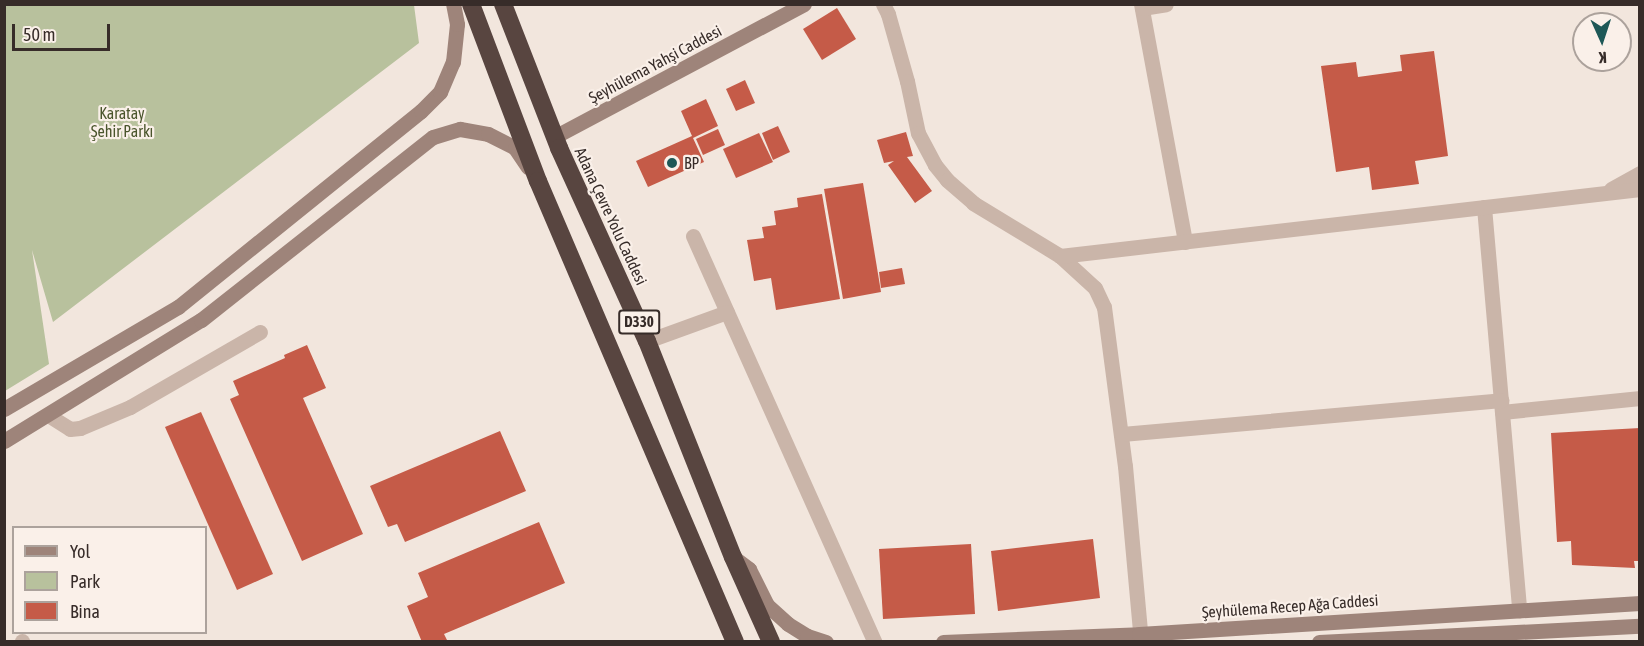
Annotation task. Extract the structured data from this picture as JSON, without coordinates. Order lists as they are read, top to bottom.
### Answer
{
  "streets": {
    "highway": ["Adana Çevre Yolu Caddesi", "D330"],
    "street": ["Şeyhülema Yahşi Caddesi", "Şeyhülema Recep Ağa Caddesi"]
  },
  "crossings": [
    ["Şeyhülema Yahşi Caddesi", "Adana Çevre Yolu Caddesi"]
  ],
  "parks": ["Karatay Şehir Parkı"],
  "places": ["BP"],
  "legend": ["Yol", "Park", "Bina"],
  "scale_bar": "50 m",
  "north": "bottom"
}
